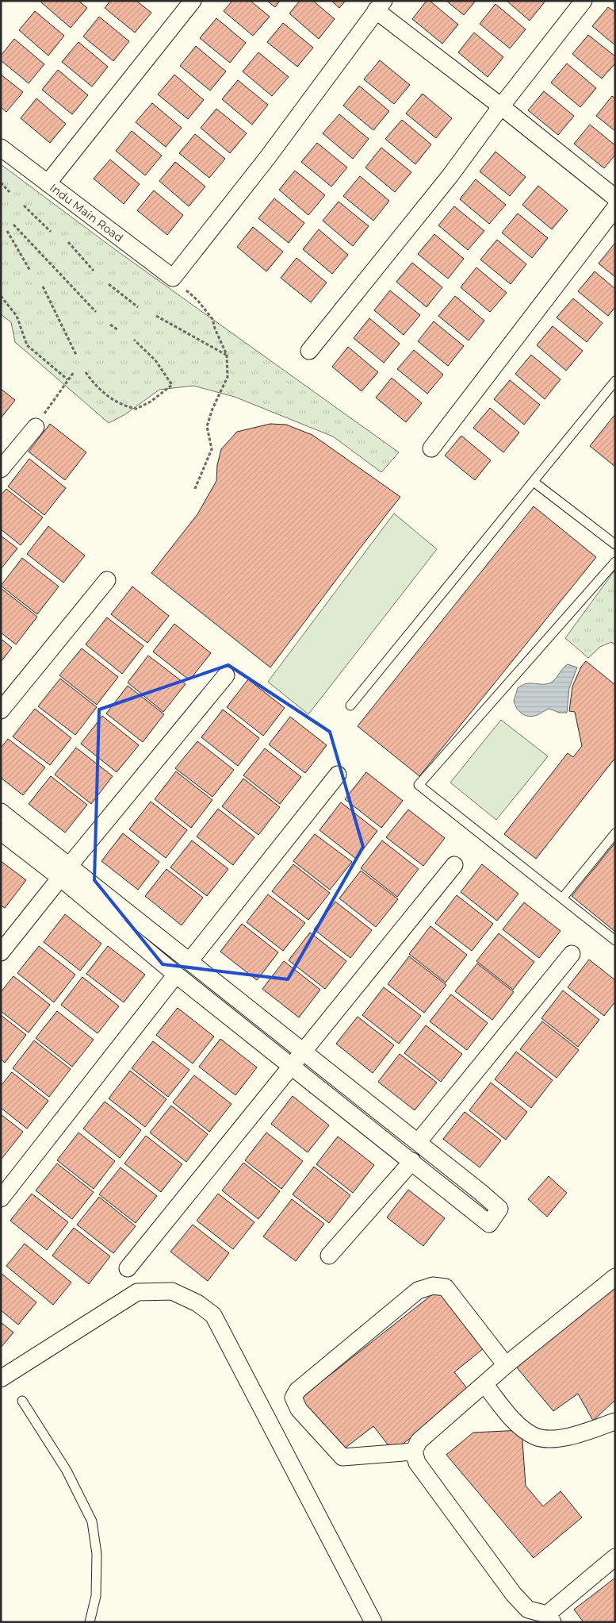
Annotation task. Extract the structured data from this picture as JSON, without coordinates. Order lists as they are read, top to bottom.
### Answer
{
  "streets": {
    "street": ["Indu Main Road"]
  }
}
